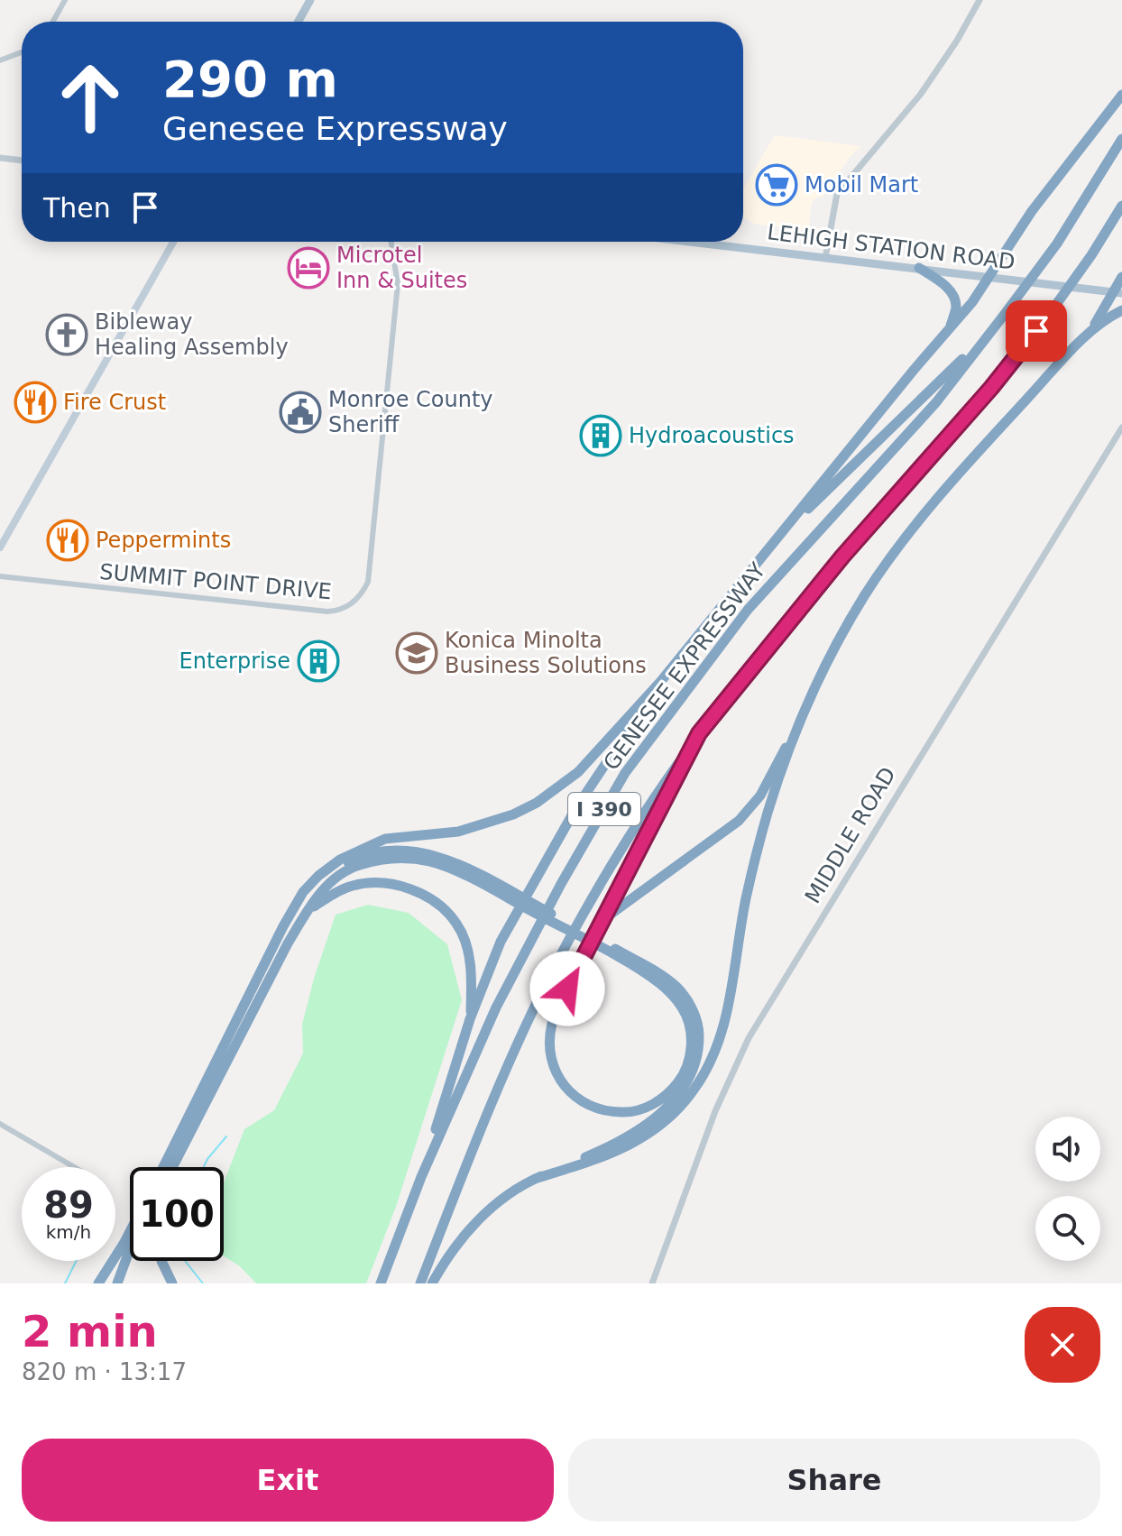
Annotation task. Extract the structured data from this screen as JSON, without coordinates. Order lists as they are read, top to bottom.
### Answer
{
  "streets": {
    "highway": ["GENESEE EXPRESSWAY", "I 390"],
    "main road": ["LEHIGH STATION ROAD"],
    "street": ["SUMMIT POINT DRIVE", "MIDDLE ROAD"]
  },
  "places": {
    "supermarket": ["Mobil Mart"],
    "hotel": ["Microtel Inn & Suites"],
    "church": ["Bibleway Healing Assembly"],
    "restaurant": ["Fire Crust", "Peppermints"],
    "public building": ["Monroe County Sheriff"],
    "building": ["Hydroacoustics", "Enterprise"],
    "school or university": ["Konica Minolta Business Solutions"]
  },
  "page": {
    "turn": ["290 m", "Genesee Expressway"],
    "then": "Then",
    "speed": "89 km/h",
    "limit": "100",
    "heading": ["2 min", "820 m · 13:17"],
    "buttons": ["Exit", "Share"]
  }
}
